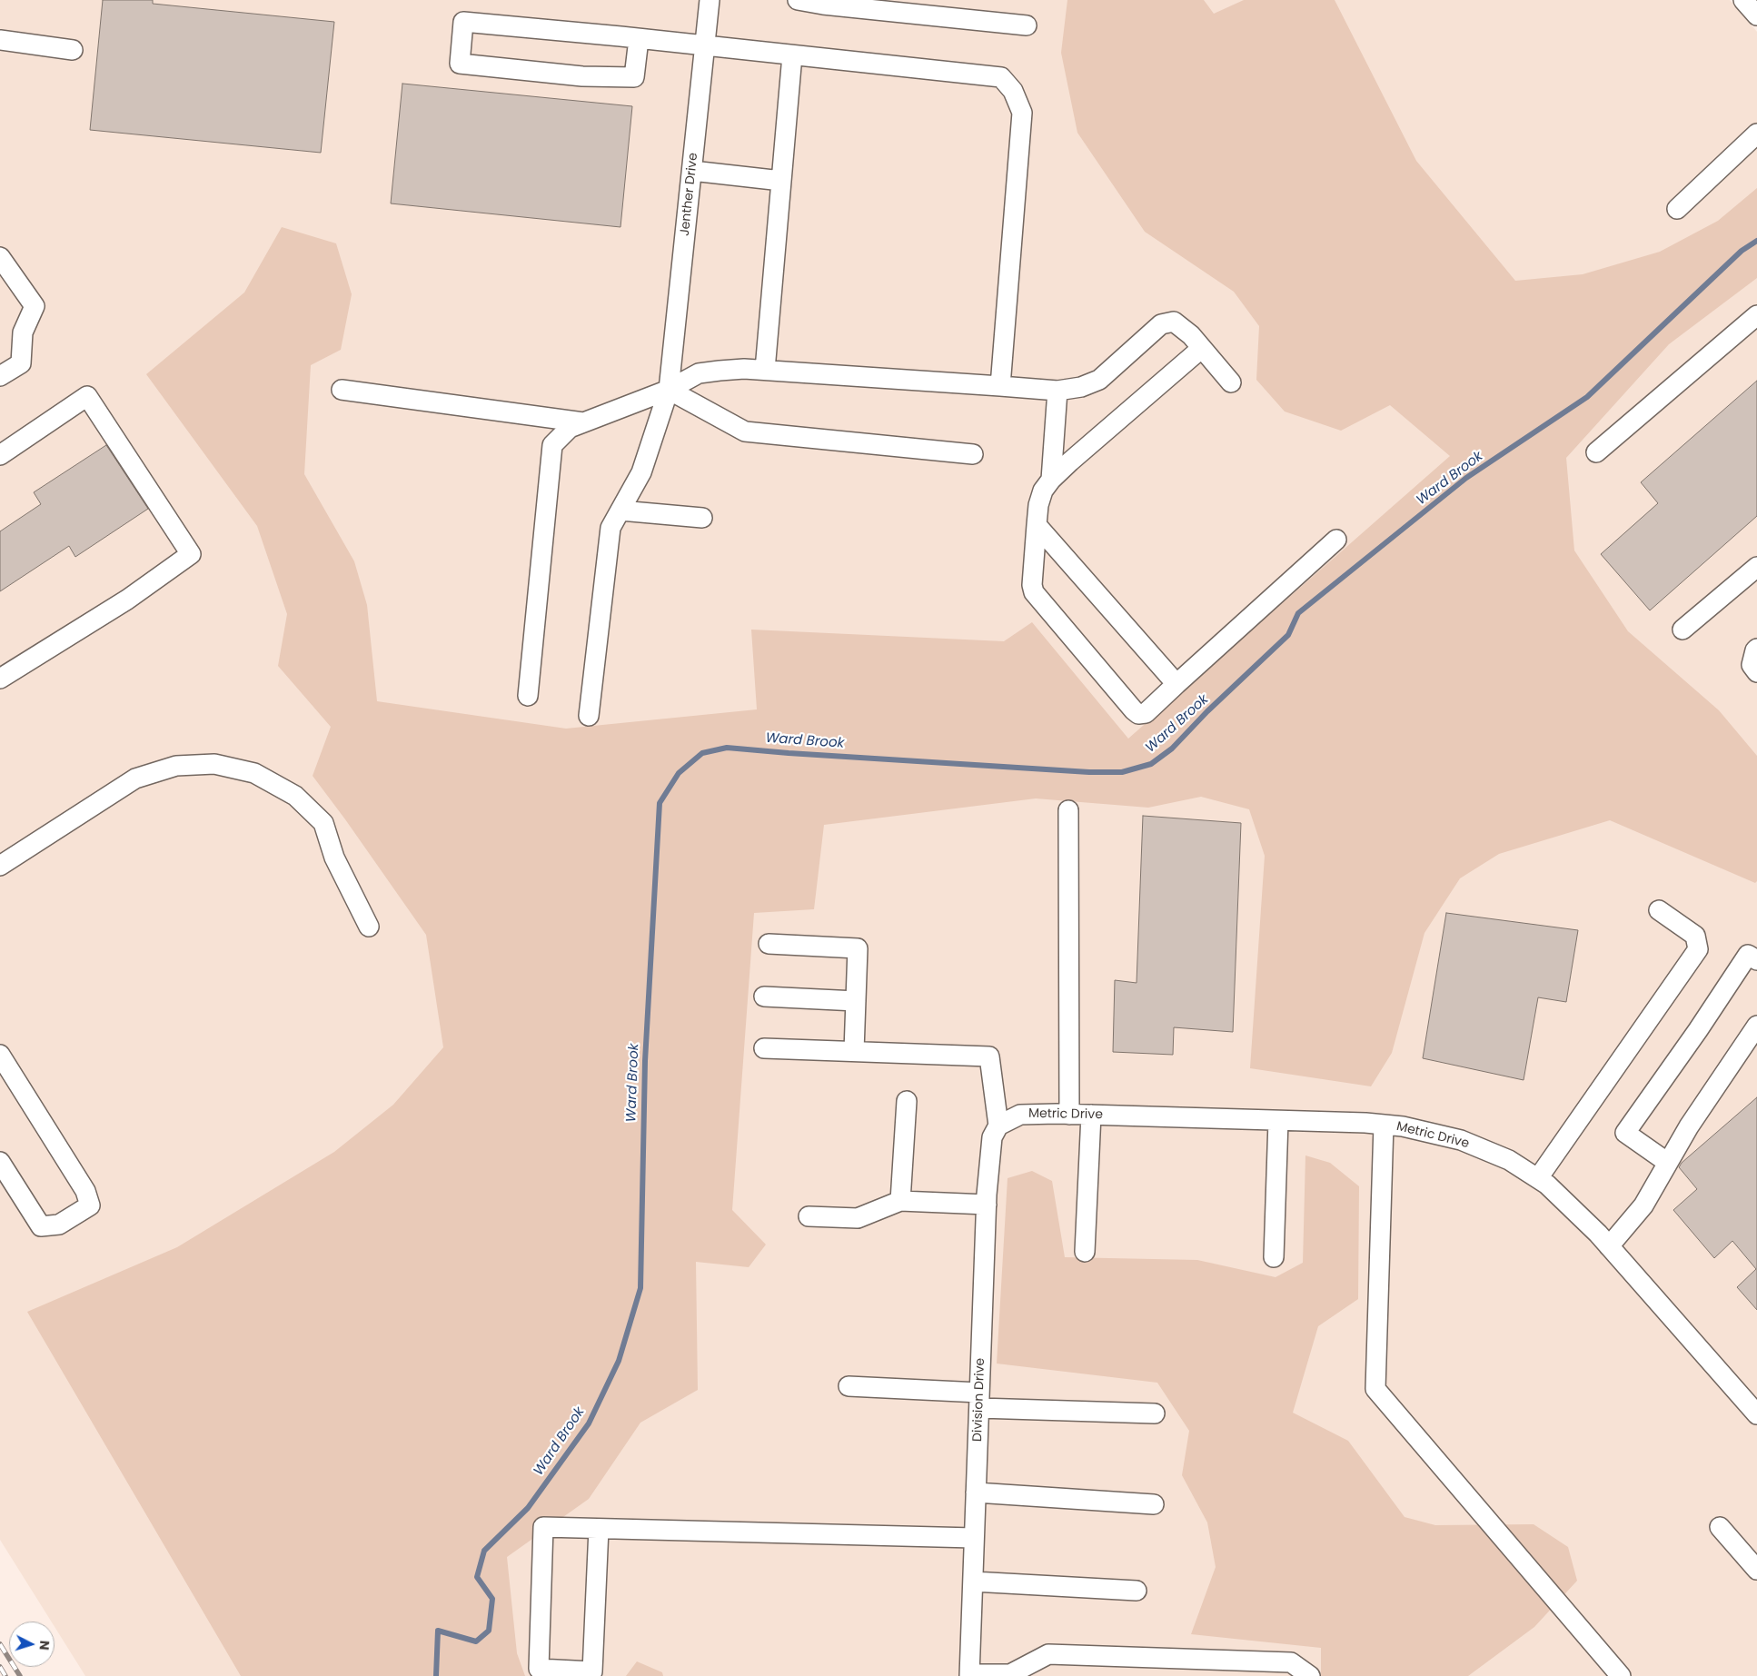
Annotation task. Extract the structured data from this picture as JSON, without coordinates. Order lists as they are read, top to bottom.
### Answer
{
  "streets": {
    "street": ["Jenther Drive", "Metric Drive", "Division Drive"]
  },
  "crossings": [
    ["Metric Drive", "Division Drive"]
  ],
  "water": ["Ward Brook"],
  "north": "right"
}
